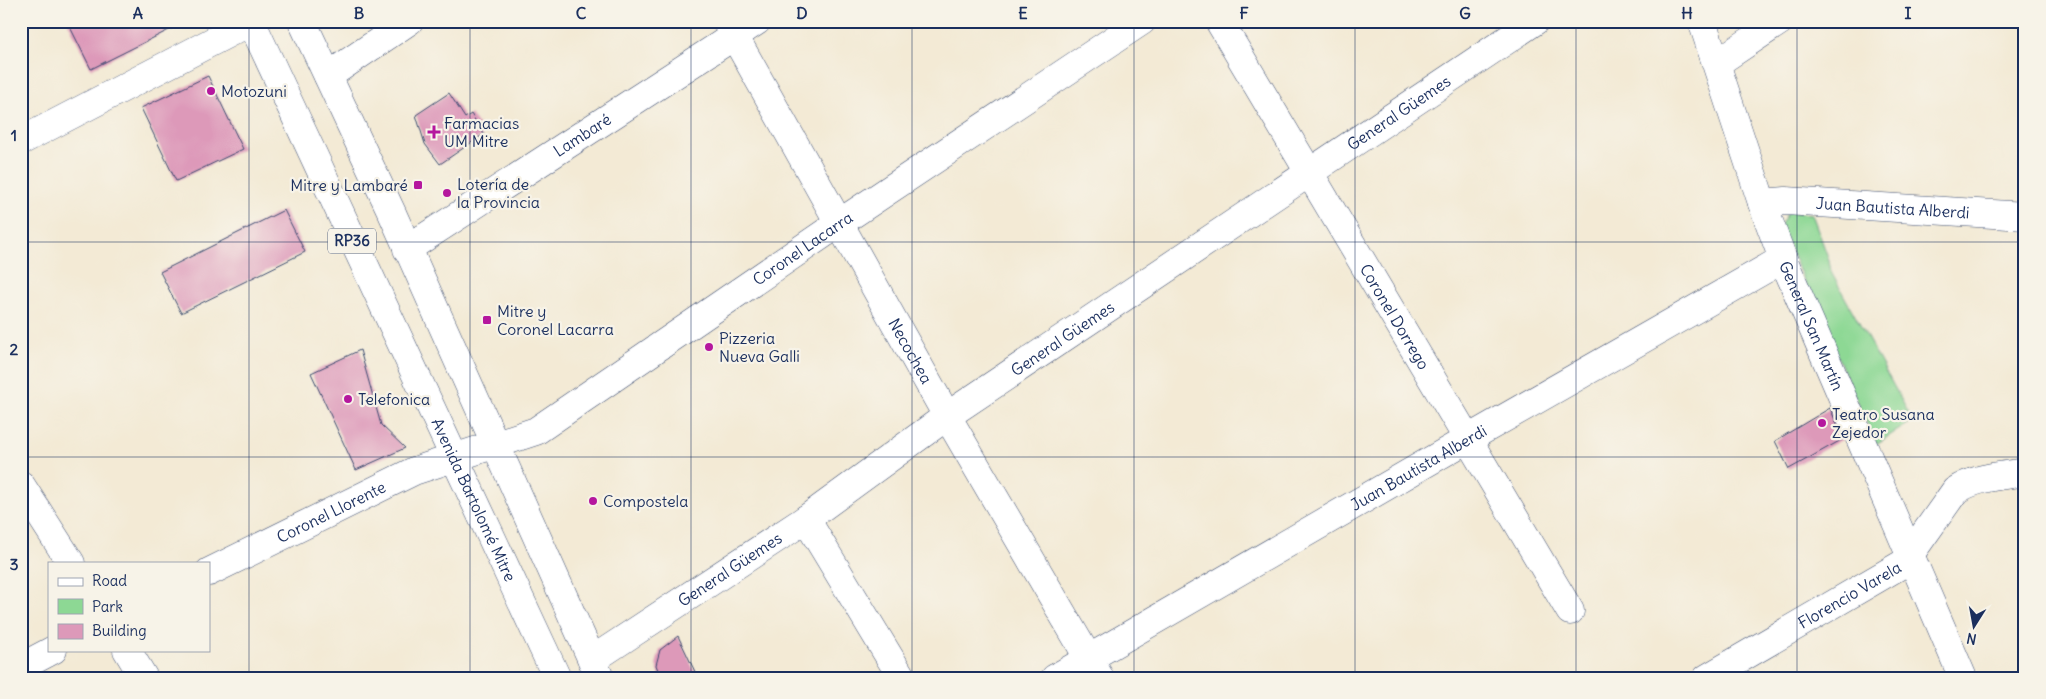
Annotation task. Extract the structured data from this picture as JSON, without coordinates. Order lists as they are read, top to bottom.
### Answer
{
  "streets": {
    "street": [
      "General Güemes",
      "Lambaré",
      "Juan Bautista Alberdi",
      "RP36",
      "Coronel Lacarra",
      "Coronel Dorrego",
      "General San Martín",
      "Necochea",
      "Avenida Bartolomé Mitre",
      "Coronel Llorente",
      "Florencio Varela"
    ]
  },
  "crossings": [
    ["General Güemes", "RP36"],
    ["General Güemes", "Coronel Dorrego"],
    ["General Güemes", "Necochea"],
    ["Lambaré", "RP36"],
    ["Lambaré", "Necochea"],
    ["Juan Bautista Alberdi", "Coronel Dorrego"],
    ["Juan Bautista Alberdi", "General San Martín"],
    ["Juan Bautista Alberdi", "Necochea"],
    ["RP36", "Coronel Lacarra"],
    ["Coronel Lacarra", "Necochea"],
    ["Coronel Lacarra", "Avenida Bartolomé Mitre"],
    ["Coronel Lacarra", "Coronel Llorente"],
    ["General San Martín", "Florencio Varela"],
    ["Avenida Bartolomé Mitre", "Coronel Llorente"]
  ],
  "places": {
    "other": [
      "Motozuni",
      "Lotería de la Provincia",
      "Pizzeria Nueva Galli",
      "Telefonica",
      "Teatro Susana Zejedor",
      "Compostela"
    ],
    "health": ["Farmacias UM Mitre"],
    "transit": ["Mitre y Lambaré", "Mitre y Coronel Lacarra"]
  },
  "legend": ["Road", "Park", "Building"],
  "north": "bottom",
  "grid": {
    "columns": [
      "A",
      "B",
      "C",
      "D",
      "E",
      "F",
      "G",
      "H",
      "I"
    ],
    "rows": ["1", "2", "3"]
  }
}
